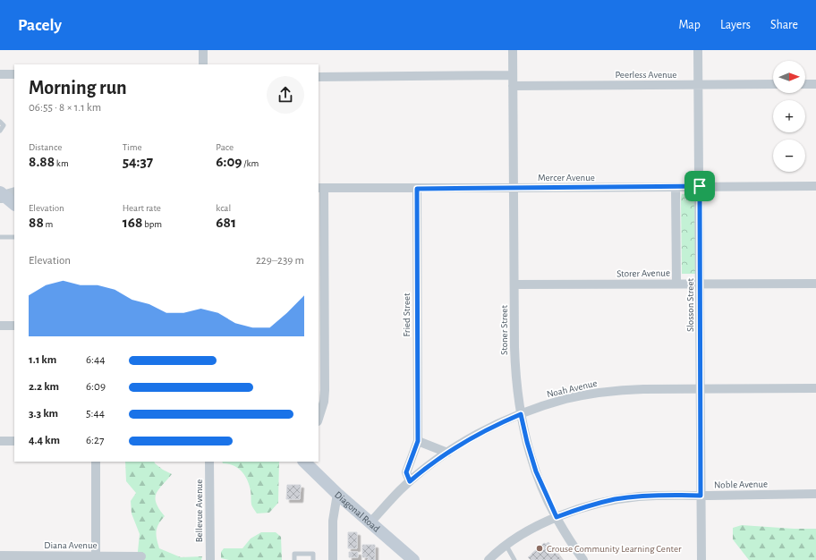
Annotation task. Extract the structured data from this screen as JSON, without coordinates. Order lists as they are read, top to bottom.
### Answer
{
  "streets": {
    "street": [
      "Peerless Avenue",
      "Mercer Avenue",
      "Storer Avenue",
      "Slosson Street",
      "Fried Street",
      "Stoner Street",
      "Noah Avenue",
      "Noble Avenue",
      "Bellevue Avenue",
      "Diagonal Road",
      "Diana Avenue"
    ]
  },
  "crossings": [
    ["Peerless Avenue", "Slosson Street"],
    ["Peerless Avenue", "Stoner Street"],
    ["Mercer Avenue", "Slosson Street"],
    ["Mercer Avenue", "Fried Street"],
    ["Mercer Avenue", "Stoner Street"],
    ["Storer Avenue", "Slosson Street"],
    ["Storer Avenue", "Stoner Street"],
    ["Slosson Street", "Noah Avenue"],
    ["Slosson Street", "Noble Avenue"],
    ["Fried Street", "Noah Avenue"],
    ["Stoner Street", "Noah Avenue"],
    ["Stoner Street", "Noble Avenue"],
    ["Noah Avenue", "Diagonal Road"]
  ],
  "places": ["Crouse Community Learning Center"],
  "north": "right",
  "page": {
    "header": "Pacely",
    "nav": ["Map", "Layers", "Share"],
    "map_buttons": ["+", "−"],
    "heading": ["Morning run", "06:55 · 8 × 1.1 km"],
    "stats": [
      ["Distance", "8.88 km"],
      ["Time", "54:37"],
      ["Pace", "6:09 /km"],
      ["Elevation", "88 m"],
      ["Heart rate", "168 bpm"],
      ["kcal", "681"]
    ],
    "chart": ["Elevation", "229–239 m"],
    "list": [
      {
        "name": "1.1 km",
        "note": "6:44"
      },
      {
        "name": "2.2 km",
        "note": "6:09"
      },
      {
        "name": "3.3 km",
        "note": "5:44"
      },
      {
        "name": "4.4 km",
        "note": "6:27"
      }
    ]
  }
}
